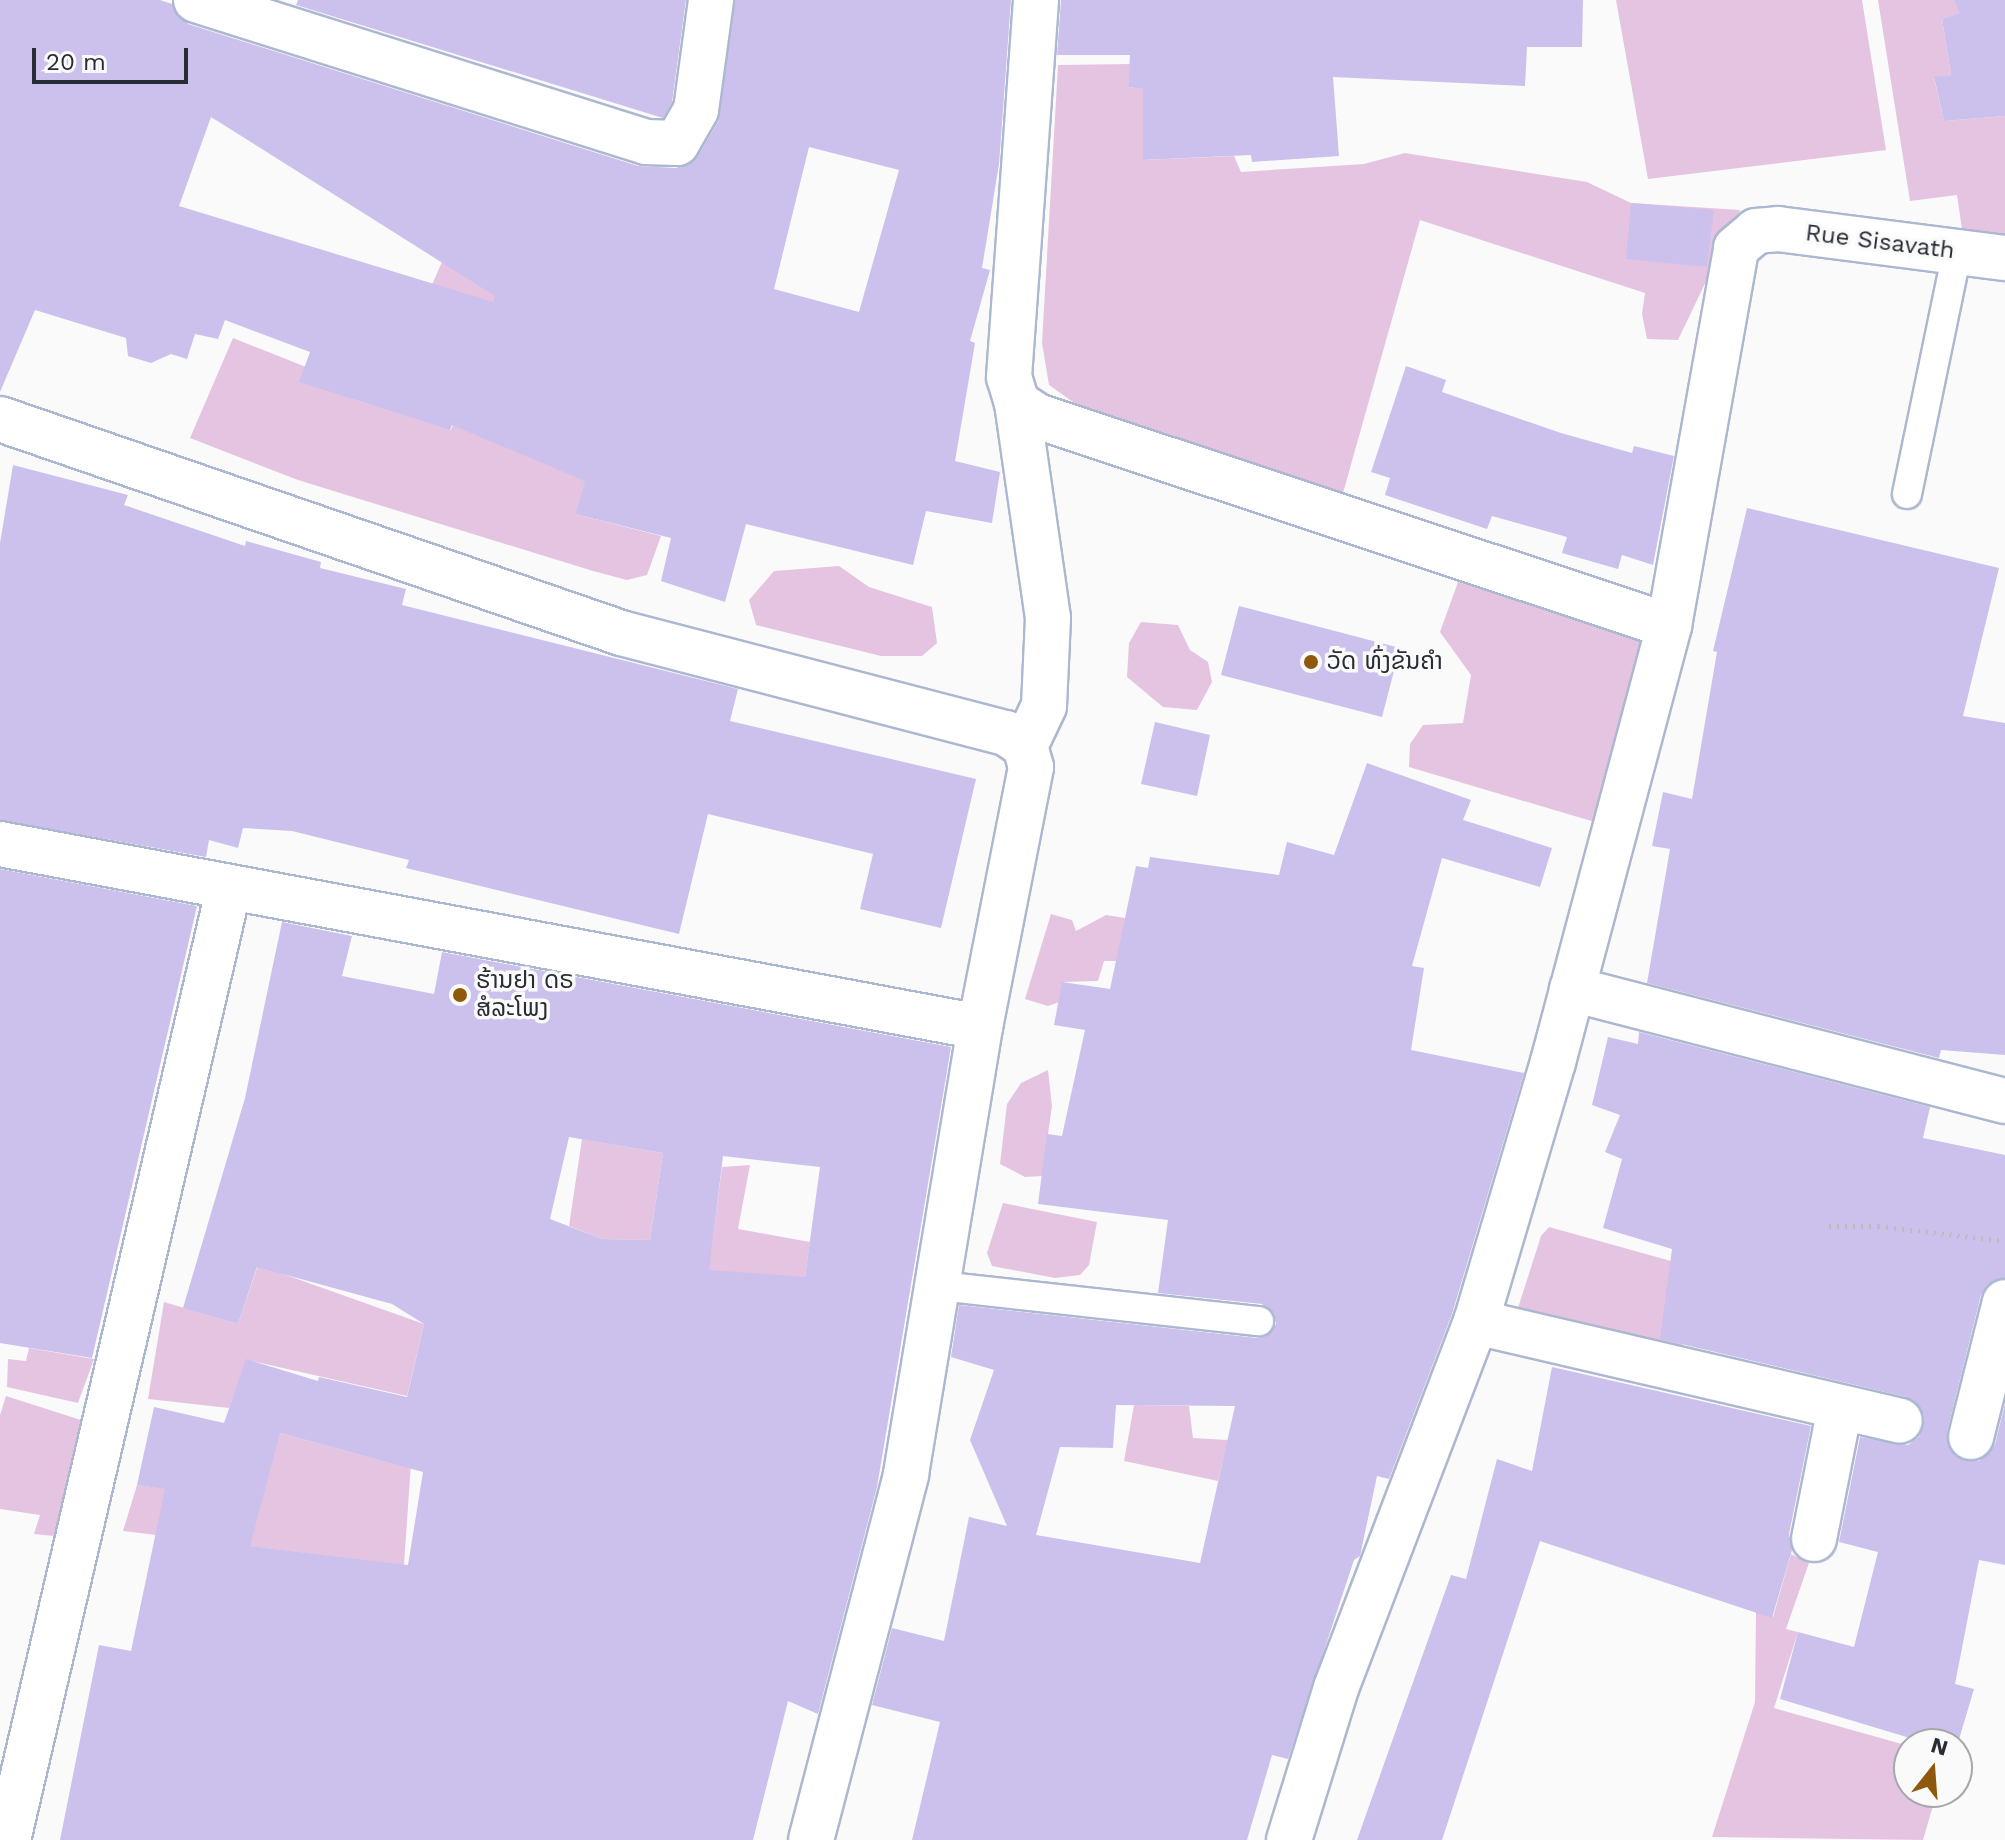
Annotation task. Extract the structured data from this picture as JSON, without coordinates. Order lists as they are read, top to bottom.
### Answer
{
  "streets": {
    "street": ["Rue Sisavath"]
  },
  "places": ["ວັດ ທົ່ງຂັນຄຳ", "ຮ້ານຢາ ດຣ ສໍລະໂພງ"],
  "scale_bar": "20 m",
  "north": "top"
}
